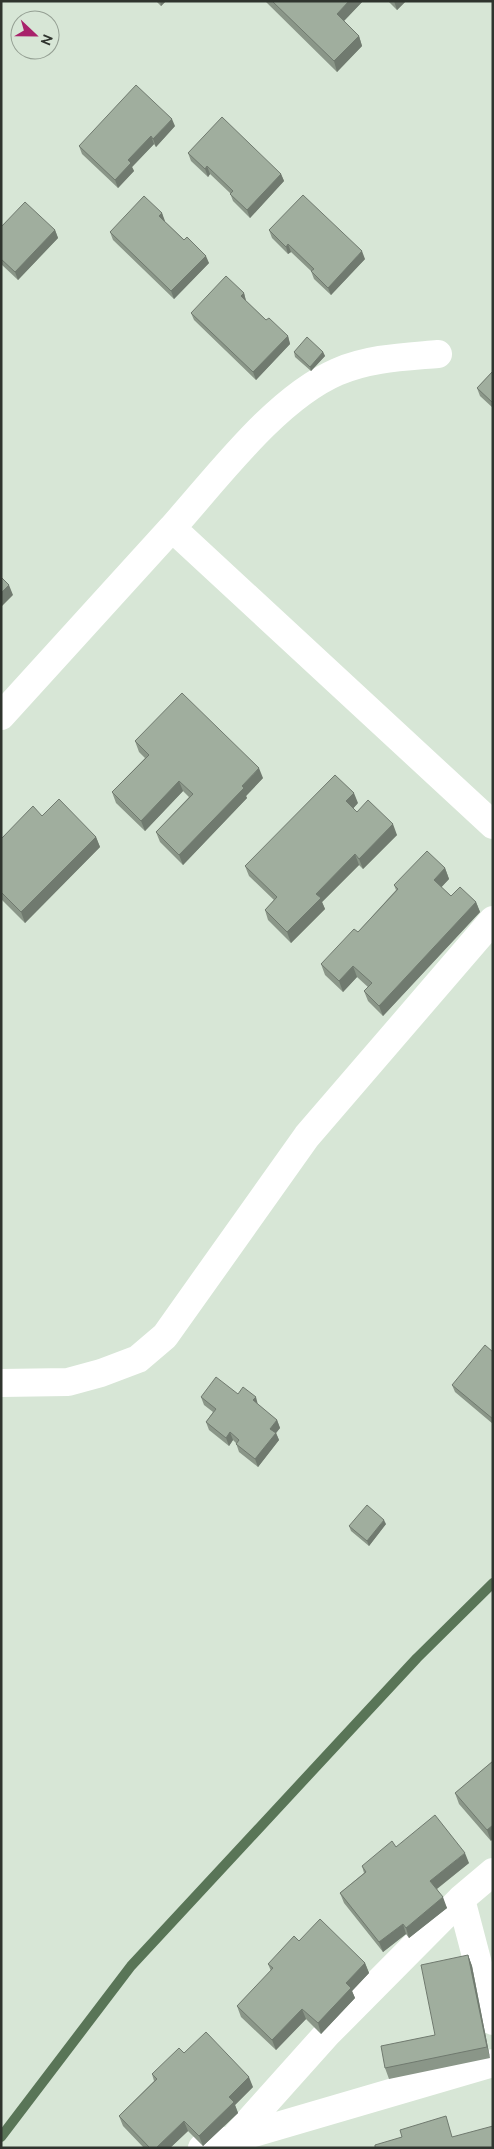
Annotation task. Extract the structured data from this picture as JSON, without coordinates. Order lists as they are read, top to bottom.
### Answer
{
  "north": "right"
}
